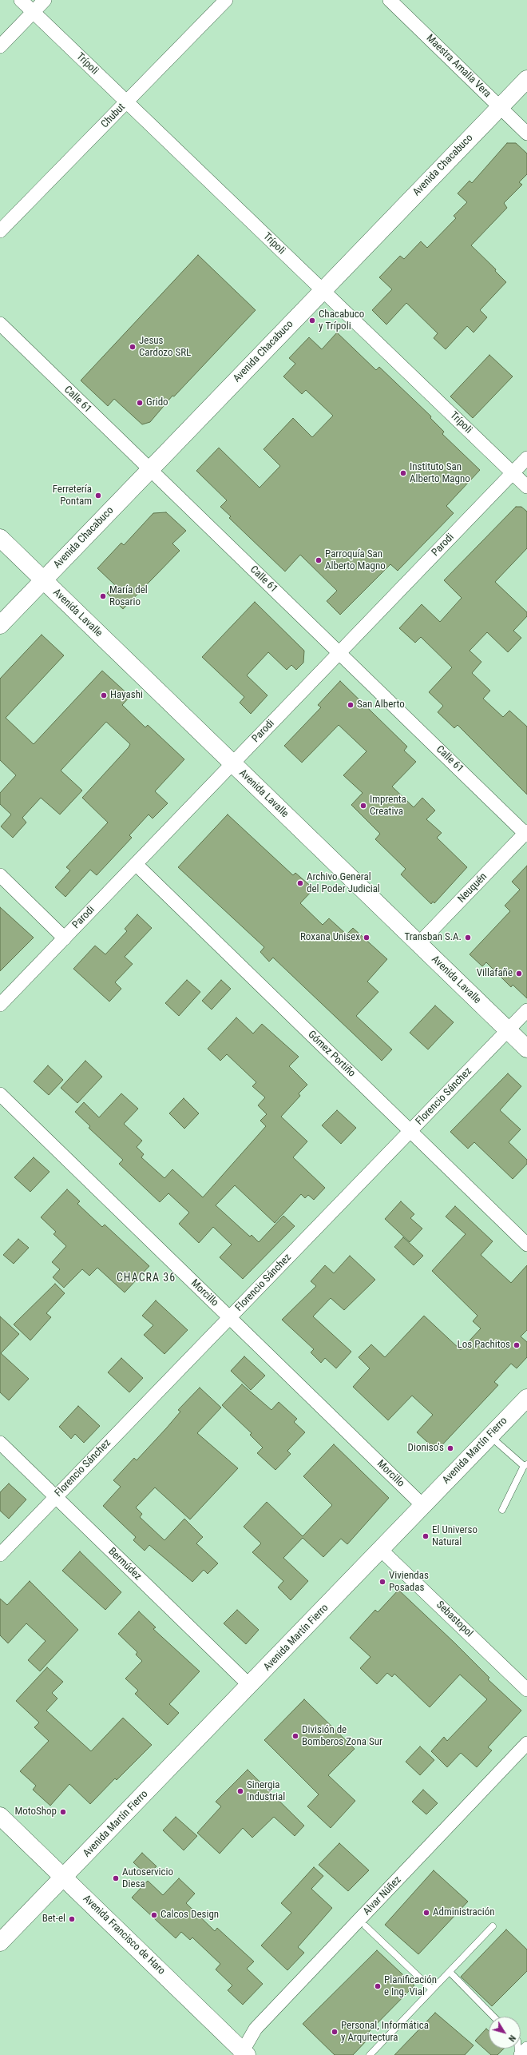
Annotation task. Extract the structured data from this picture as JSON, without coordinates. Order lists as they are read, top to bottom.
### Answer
{
  "streets": {
    "main road": [
      "Avenida Chacabuco",
      "Avenida Lavalle",
      "Avenida Martín Fierro",
      "Avenida Francisco de Haro"
    ],
    "street": [
      "Trípoli",
      "Maestra Amalia Vera",
      "Chubut",
      "Calle 61",
      "Parodi",
      "Neuquén",
      "Gómez Portiño",
      "Florencio Sánchez",
      "Morcillo",
      "Bermúdez",
      "Sebastopol",
      "Alvar Núñez"
    ]
  },
  "crossings": [
    ["Trípoli", "Chubut"],
    ["Trípoli", "Avenida Chacabuco"],
    ["Trípoli", "Parodi"],
    ["Maestra Amalia Vera", "Avenida Chacabuco"],
    ["Avenida Chacabuco", "Calle 61"],
    ["Avenida Chacabuco", "Avenida Lavalle"],
    ["Calle 61", "Parodi"],
    ["Calle 61", "Neuquén"],
    ["Parodi", "Avenida Lavalle"],
    ["Parodi", "Gómez Portiño"],
    ["Avenida Lavalle", "Neuquén"],
    ["Avenida Lavalle", "Florencio Sánchez"],
    ["Gómez Portiño", "Florencio Sánchez"],
    ["Florencio Sánchez", "Morcillo"],
    ["Florencio Sánchez", "Bermúdez"],
    ["Morcillo", "Avenida Martín Fierro"],
    ["Avenida Martín Fierro", "Bermúdez"],
    ["Avenida Martín Fierro", "Sebastopol"],
    ["Avenida Martín Fierro", "Avenida Francisco de Haro"],
    ["Alvar Núñez", "Avenida Francisco de Haro"]
  ],
  "districts": ["CHACRA 36"],
  "places": [
    "Chacabuco y Trípoli",
    "Jesus Cardozo SRL",
    "Grido",
    "Instituto San Alberto Magno",
    "Ferretería Pontam",
    "Parroquía San Alberto Magno",
    "María del Rosario",
    "Hayashi",
    "San Alberto",
    "Imprenta Creativa",
    "Archivo General del Poder Judicial",
    "Roxana Unisex",
    "Transban S.A.",
    "Villafañe",
    "Los Pachitos",
    "Dioniso's",
    "El Universo Natural",
    "Viviendas Posadas",
    "División de Bomberos Zona Sur",
    "Sinergia Industrial",
    "MotoShop",
    "Autoservicio Diesa",
    "Administración",
    "Calcos Design",
    "Bet-el",
    "Planificación e Ing. Vial",
    "Personal, Informática y Arquitectura"
  ],
  "north": "bottom right"
}
